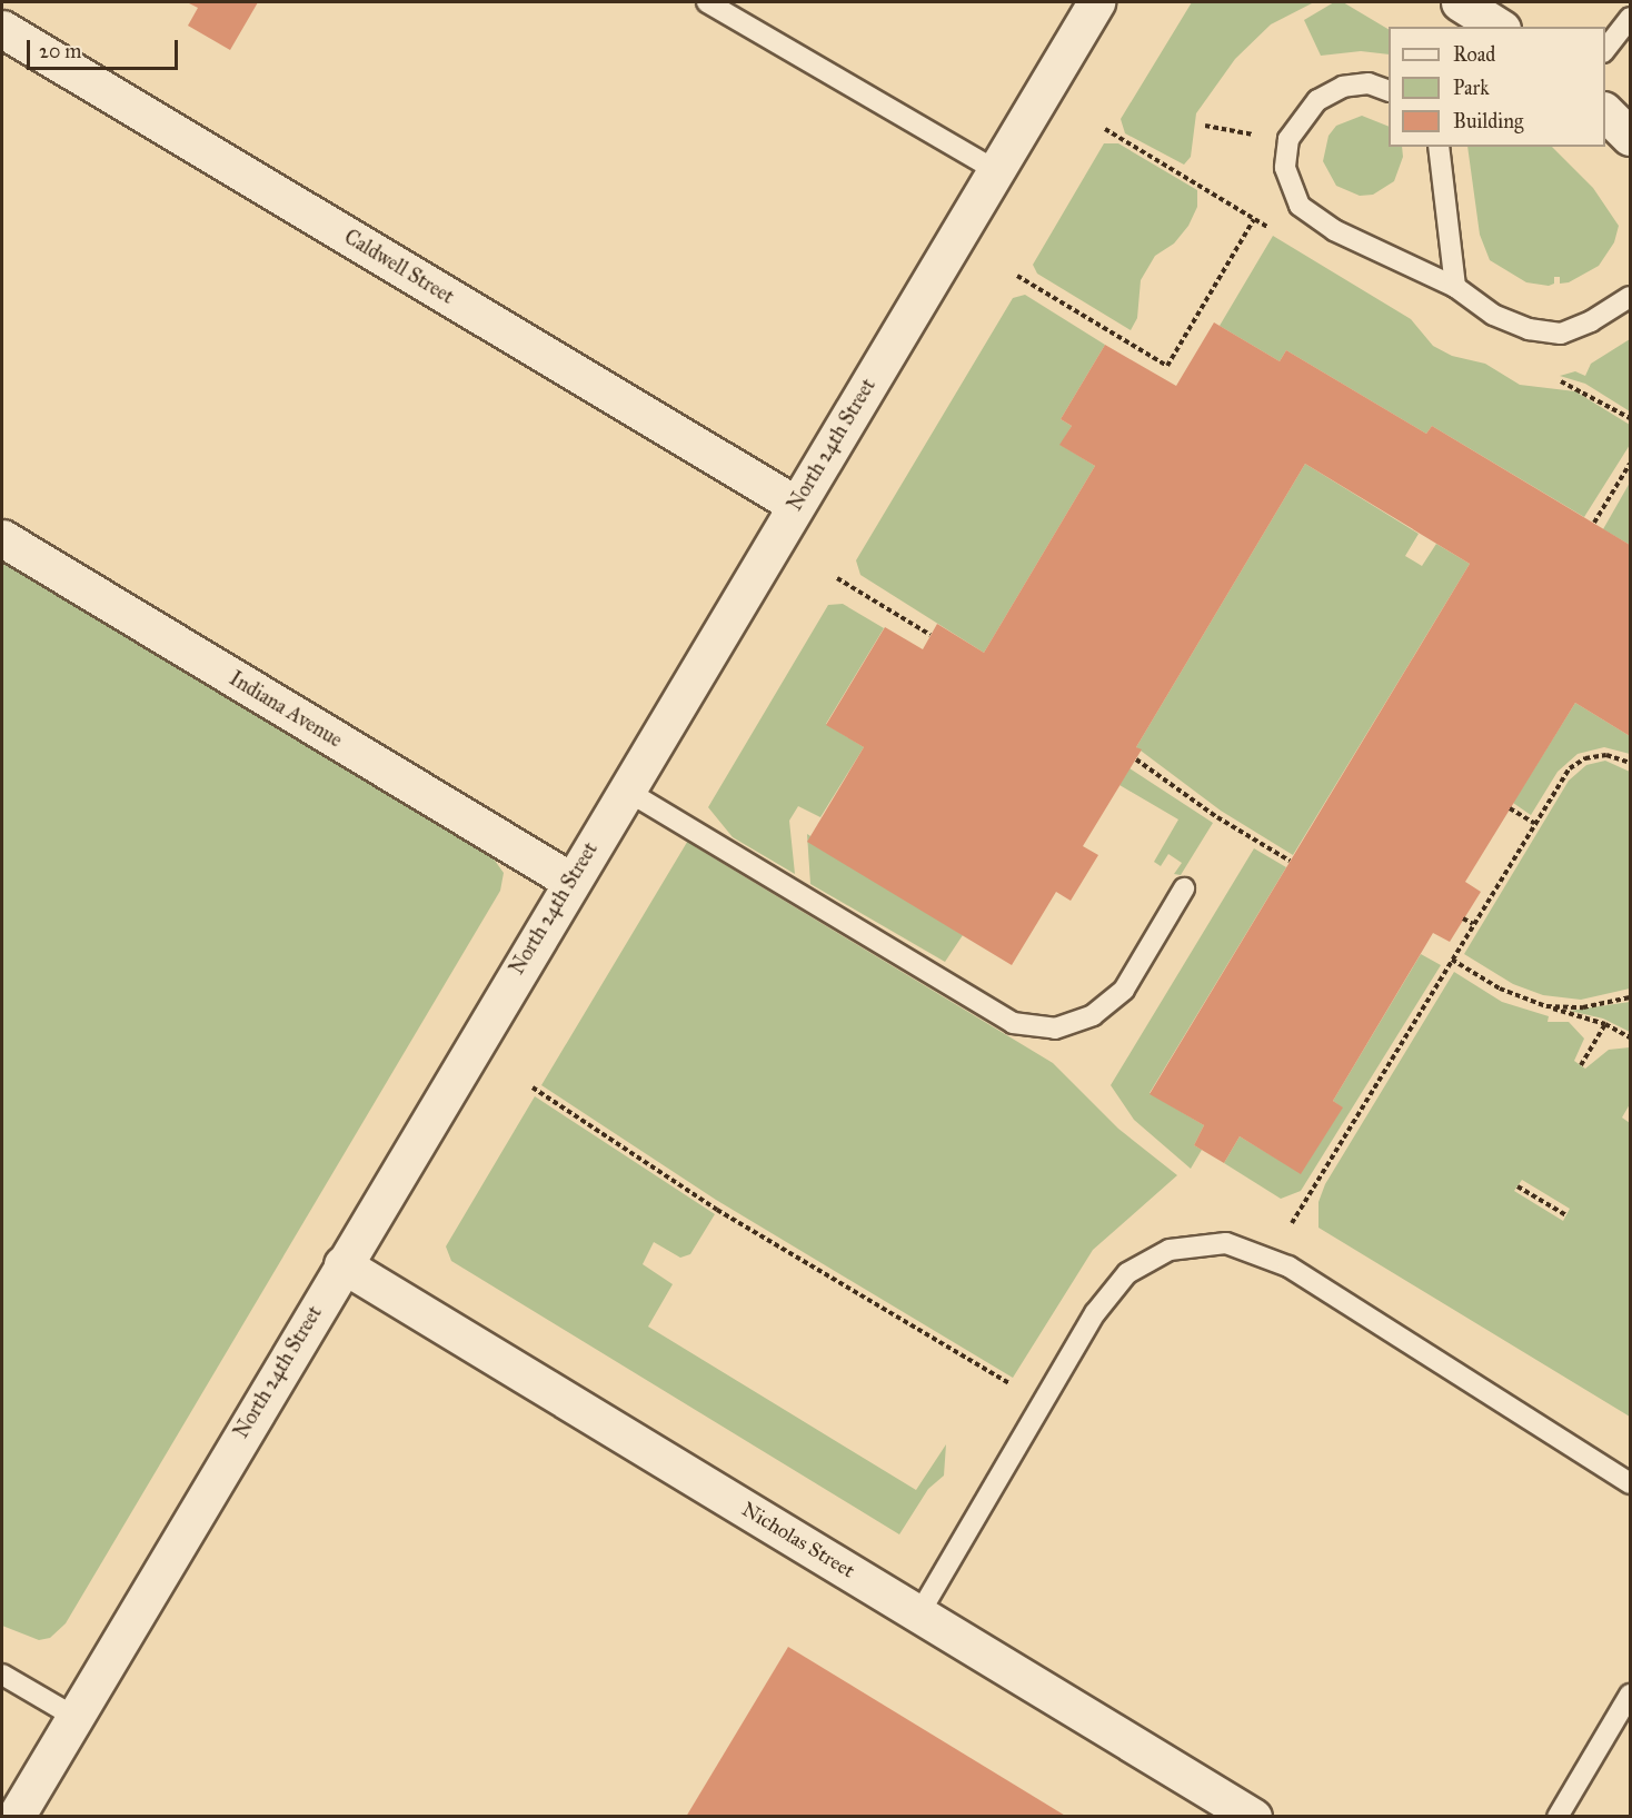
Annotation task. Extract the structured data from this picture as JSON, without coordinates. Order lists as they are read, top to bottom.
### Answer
{
  "streets": {
    "street": [
      "Caldwell Street",
      "North 24th Street",
      "Indiana Avenue",
      "Nicholas Street"
    ]
  },
  "crossings": [
    ["Caldwell Street", "North 24th Street"],
    ["North 24th Street", "Indiana Avenue"],
    ["North 24th Street", "Nicholas Street"]
  ],
  "legend": ["Road", "Park", "Building"],
  "scale_bar": "20 m"
}
